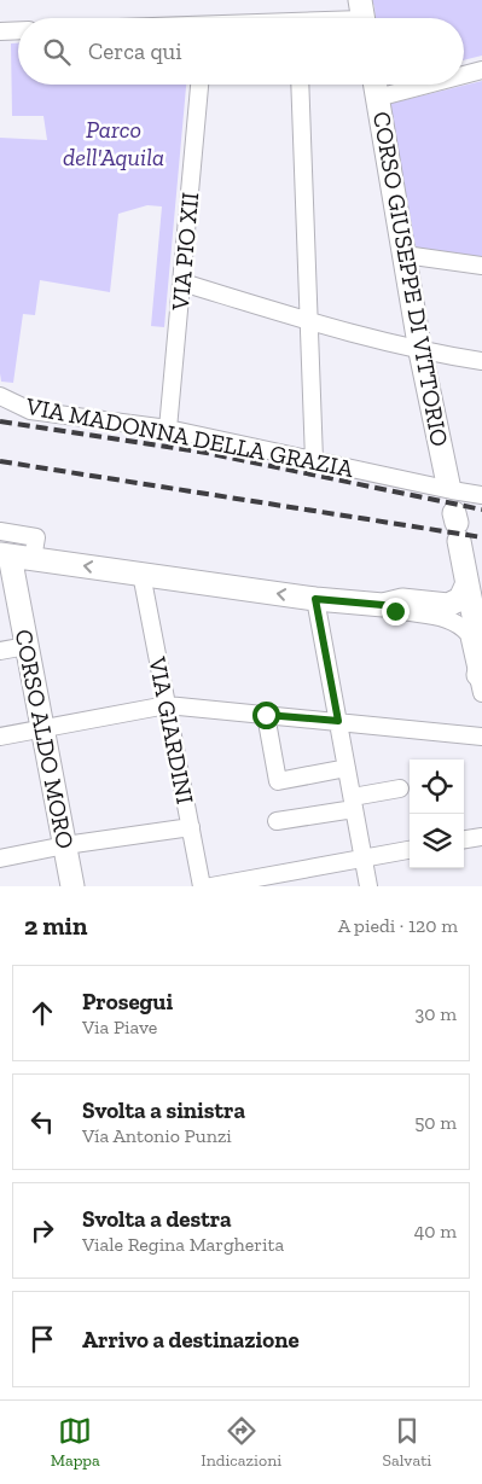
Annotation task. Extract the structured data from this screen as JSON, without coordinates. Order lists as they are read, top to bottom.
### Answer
{
  "streets": {
    "street": [
      "VIA PIO XII",
      "CORSO GIUSEPPE DI VITTORIO",
      "VIA MADONNA DELLA GRAZIA",
      "VIA GIARDINI",
      "CORSO ALDO MORO"
    ]
  },
  "crossings": [
    ["VIA PIO XII", "VIA MADONNA DELLA GRAZIA"],
    ["CORSO GIUSEPPE DI VITTORIO", "VIA MADONNA DELLA GRAZIA"]
  ],
  "parks": ["Parco dell'Aquila"],
  "page": {
    "search": "Cerca qui",
    "heading": ["2 min", "A piedi · 120 m"],
    "list": [
      ["Prosegui", "Via Piave", "30 m"],
      ["Svolta a sinistra", "Vía Antonio Punzi", "50 m"],
      ["Svolta a destra", "Viale Regina Margherita", "40 m"],
      "Arrivo a destinazione"
    ],
    "nav": ["Mappa", "Indicazioni", "Salvati"]
  }
}
